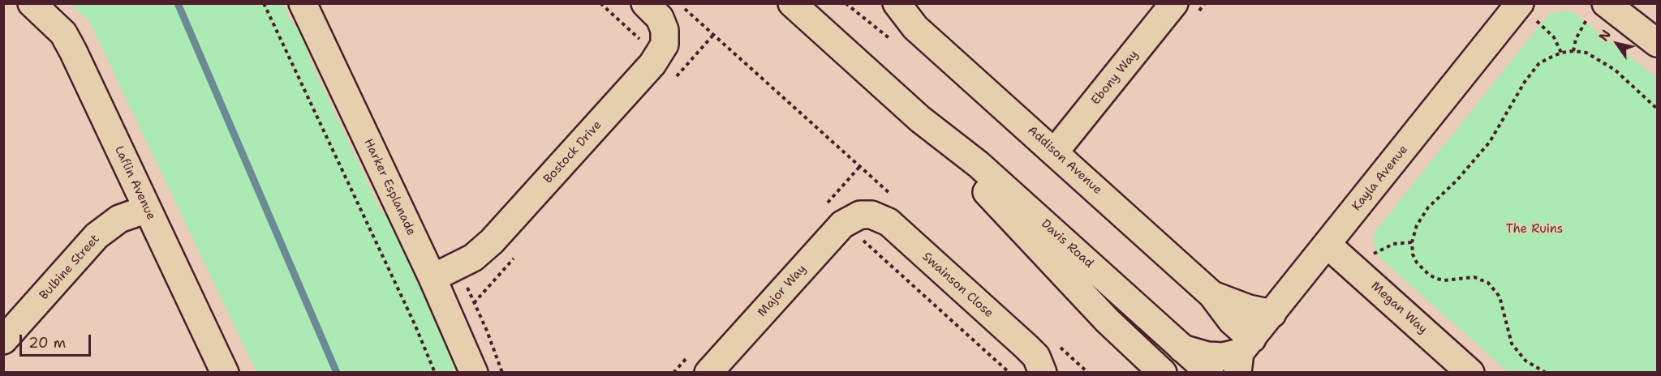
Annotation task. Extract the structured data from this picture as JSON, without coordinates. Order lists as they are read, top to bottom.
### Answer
{
  "streets": {
    "street": [
      "Ebony Way",
      "Bostock Drive",
      "Addison Avenue",
      "Kayla Avenue",
      "Laflin Avenue",
      "Harker Esplanade",
      "Davis Road",
      "Bulbine Street",
      "Swainson Close",
      "Major Way",
      "Megan Way"
    ]
  },
  "crossings": [
    ["Ebony Way", "Addison Avenue"],
    ["Bostock Drive", "Harker Esplanade"],
    ["Addison Avenue", "Kayla Avenue"],
    ["Kayla Avenue", "Megan Way"],
    ["Laflin Avenue", "Bulbine Street"],
    ["Swainson Close", "Major Way"]
  ],
  "parks": ["The Ruins"],
  "scale_bar": "20 m",
  "north": "top left"
}
